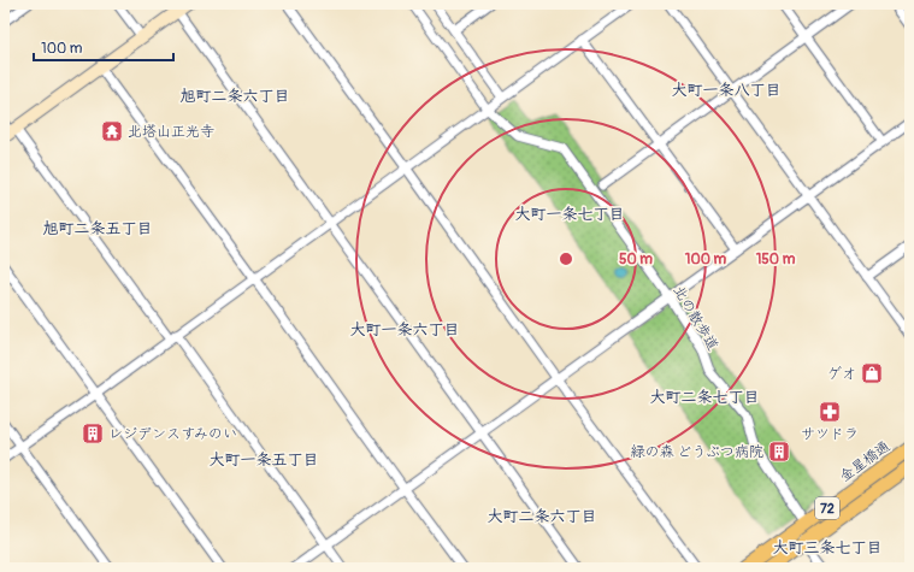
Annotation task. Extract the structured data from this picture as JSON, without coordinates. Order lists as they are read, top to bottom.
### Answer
{
  "streets": {
    "main road": ["金星橋通", "72"],
    "street": ["北の散歩道"]
  },
  "crossings": [
    ["北の散歩道", "金星橋通"],
    ["北の散歩道", "72"]
  ],
  "districts": [
    "大町一条八丁目",
    "旭町二条六丁目",
    "大町一条七丁目",
    "旭町二条五丁目",
    "大町一条六丁目",
    "大町二条七丁目",
    "大町一条五丁目",
    "大町二条六丁目",
    "大町三条七丁目"
  ],
  "places": {
    "temple": ["北塔山正光寺"],
    "shop": ["ゲオ"],
    "pharmacy": ["サツドラ"],
    "building": ["レジデンスすみのい", "緑の森 どうぶつ病院"]
  },
  "scale_bar": "100 m",
  "rings": ["50 m", "100 m", "150 m"]
}
